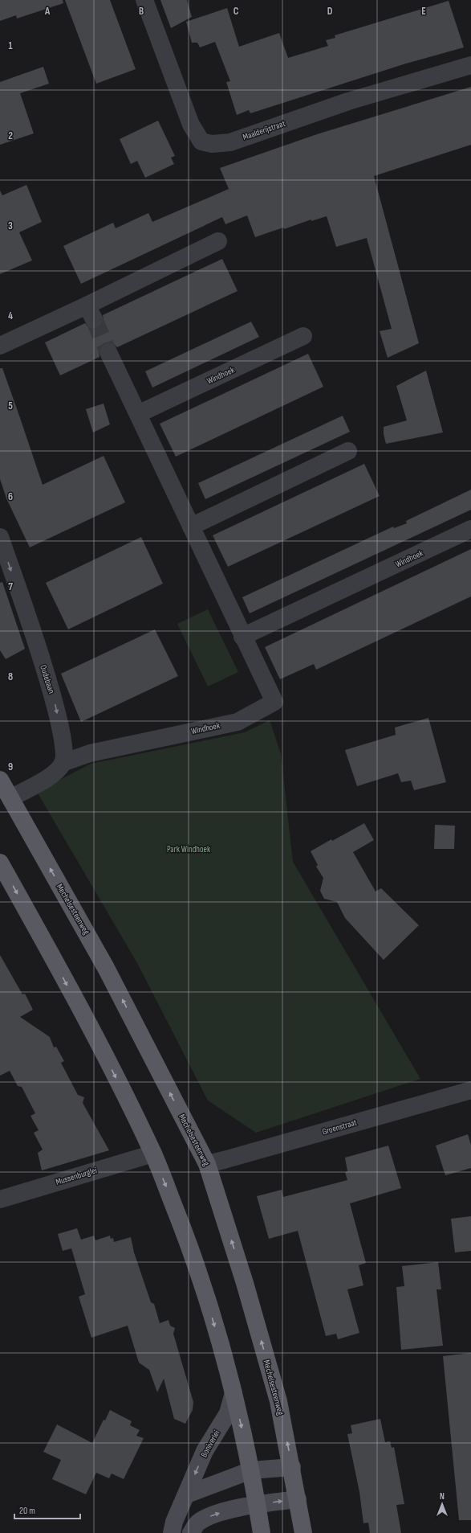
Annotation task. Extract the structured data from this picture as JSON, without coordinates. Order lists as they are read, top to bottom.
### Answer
{
  "streets": {
    "main road": ["Mechelsesteenweg", "Boniverlei"],
    "street": [
      "Maalderijstraat",
      "Windhoek",
      "Oudebaan",
      "Groenstraat",
      "Mussenburglei"
    ]
  },
  "crossings": [
    ["Windhoek", "Oudebaan"],
    ["Mechelsesteenweg", "Groenstraat"]
  ],
  "one_way": ["Oudebaan", "Boniverlei"],
  "parks": ["Park Windhoek"],
  "scale_bar": "20 m",
  "north": "top",
  "grid": {
    "columns": [
      "A",
      "B",
      "C",
      "D",
      "E"
    ],
    "rows": [
      "1",
      "2",
      "3",
      "4",
      "5",
      "6",
      "7",
      "8",
      "9"
    ]
  }
}
